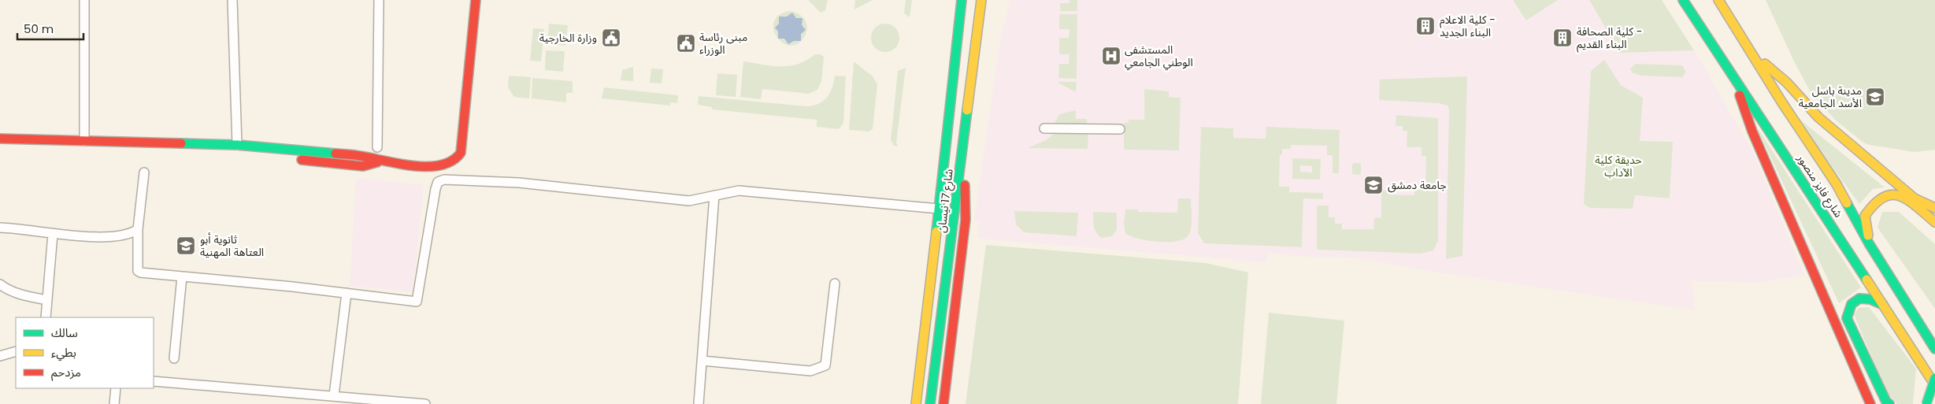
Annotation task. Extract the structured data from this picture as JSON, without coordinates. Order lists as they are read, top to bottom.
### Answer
{
  "streets": {
    "main road": ["شارع فايز منصور", "شارع 17 نيسان"]
  },
  "parks": ["حديقة كلية الآداب"],
  "places": {
    "building": ["كلية الاعلام - البناء الجديد", "كلية الصحافة - البناء القديم"],
    "public building": ["وزارة الخارجية", "مبنى رئاسة الوزراء"],
    "hospital": ["المستشفى الوطني الجامعي"],
    "school or university": ["مدينة باسل الأسد الجامعية", "جامعة دمشق", "ثانوية أبو العتاهة المهنية"]
  },
  "legend": ["سالك", "بطيء", "مزدحم"],
  "scale_bar": "50 m"
}
